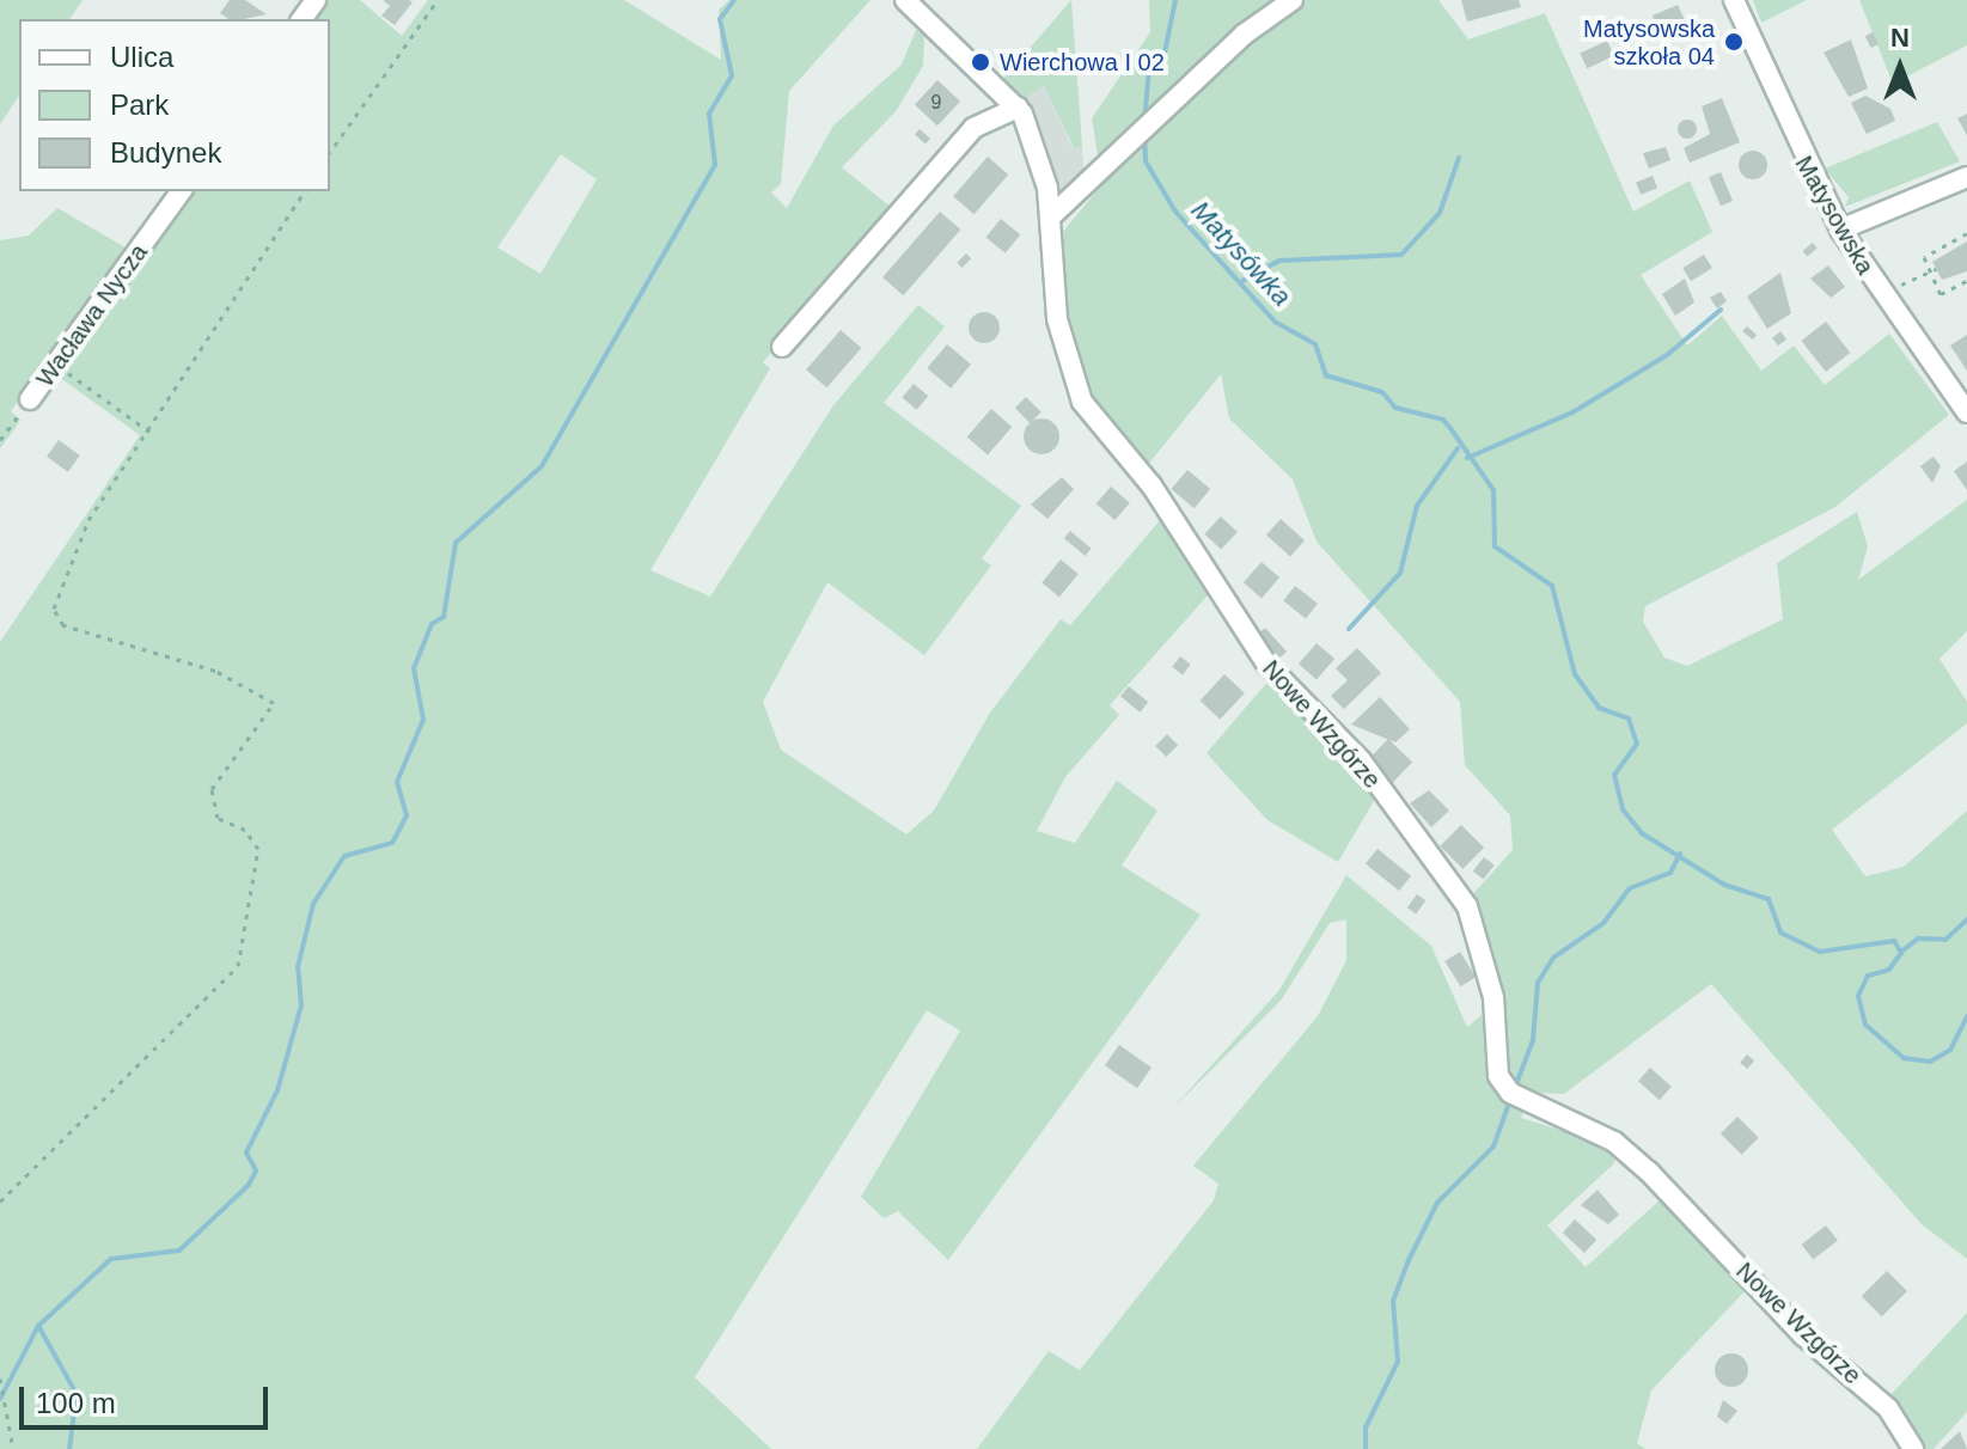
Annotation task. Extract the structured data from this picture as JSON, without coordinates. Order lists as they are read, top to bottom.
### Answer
{
  "streets": {
    "street": ["Matysowska", "Wacława Nycza", "Nowe Wzgórze"]
  },
  "water": ["Matysówka"],
  "places": ["Matysowska szkoła 04", "Wierchowa I 02"],
  "house_numbers": ["9"],
  "legend": ["Ulica", "Park", "Budynek"],
  "scale_bar": "100 m",
  "north": "top"
}
